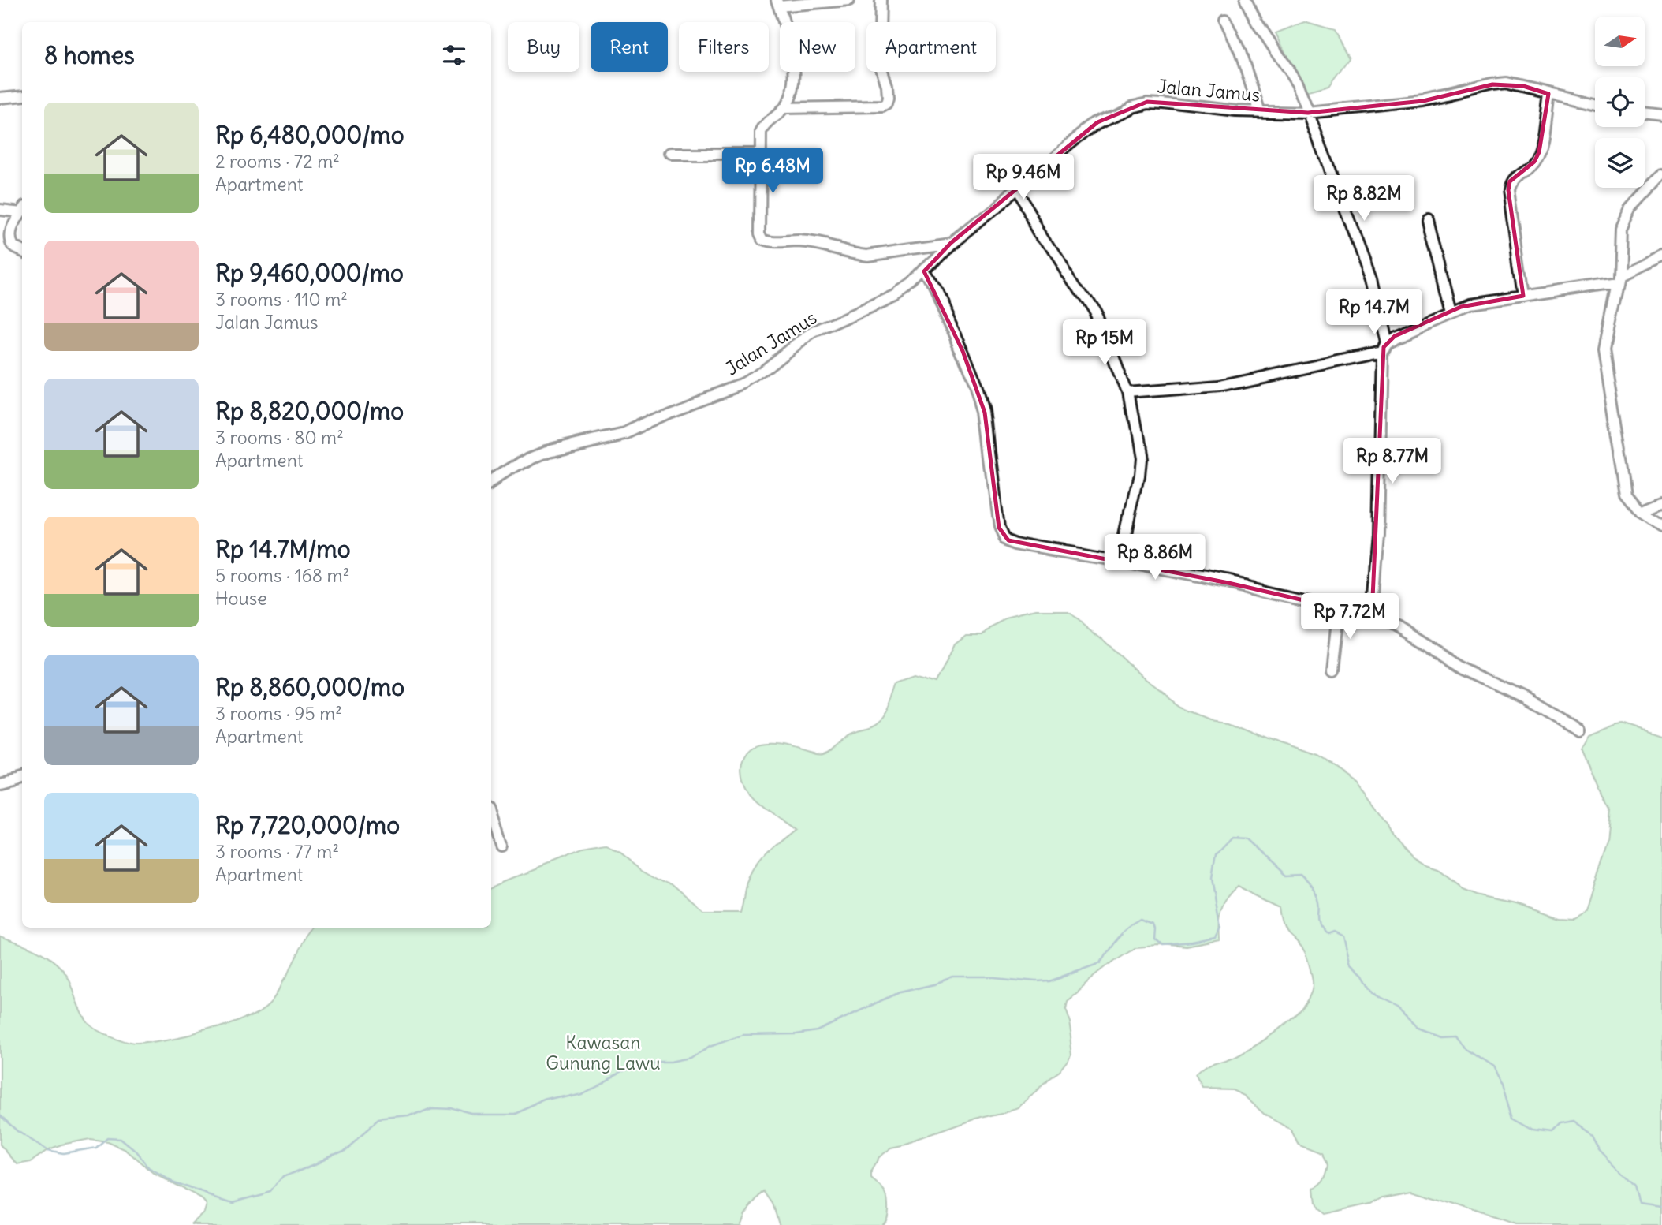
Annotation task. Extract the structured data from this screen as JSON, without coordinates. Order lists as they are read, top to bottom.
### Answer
{
  "streets": {
    "street": ["Jalan Jamus"]
  },
  "parks": ["Kawasan Gunung Lawu"],
  "north": "right",
  "page": {
    "chip": [
      "Buy",
      "Rent",
      "Filters",
      "New",
      "Apartment"
    ],
    "heading": "8 homes",
    "list": [
      {
        "name": "Rp 6,480,000/mo",
        "note": "2 rooms · 72 m² · Apartment"
      },
      {
        "name": "Rp 9,460,000/mo",
        "note": "3 rooms · 110 m² · Jalan Jamus"
      },
      {
        "name": "Rp 8,820,000/mo",
        "note": "3 rooms · 80 m² · Apartment"
      },
      {
        "name": "Rp 14.7M/mo",
        "note": "5 rooms · 168 m² · House"
      },
      {
        "name": "Rp 8,860,000/mo",
        "note": "3 rooms · 95 m² · Apartment"
      },
      {
        "name": "Rp 7,720,000/mo",
        "note": "3 rooms · 77 m² · Apartment"
      }
    ],
    "price": [
      "Rp 6.48M",
      "Rp 9.46M",
      "Rp 8.82M",
      "Rp 14.7M",
      "Rp 15M",
      "Rp 8.77M",
      "Rp 8.86M",
      "Rp 7.72M"
    ]
  }
}
